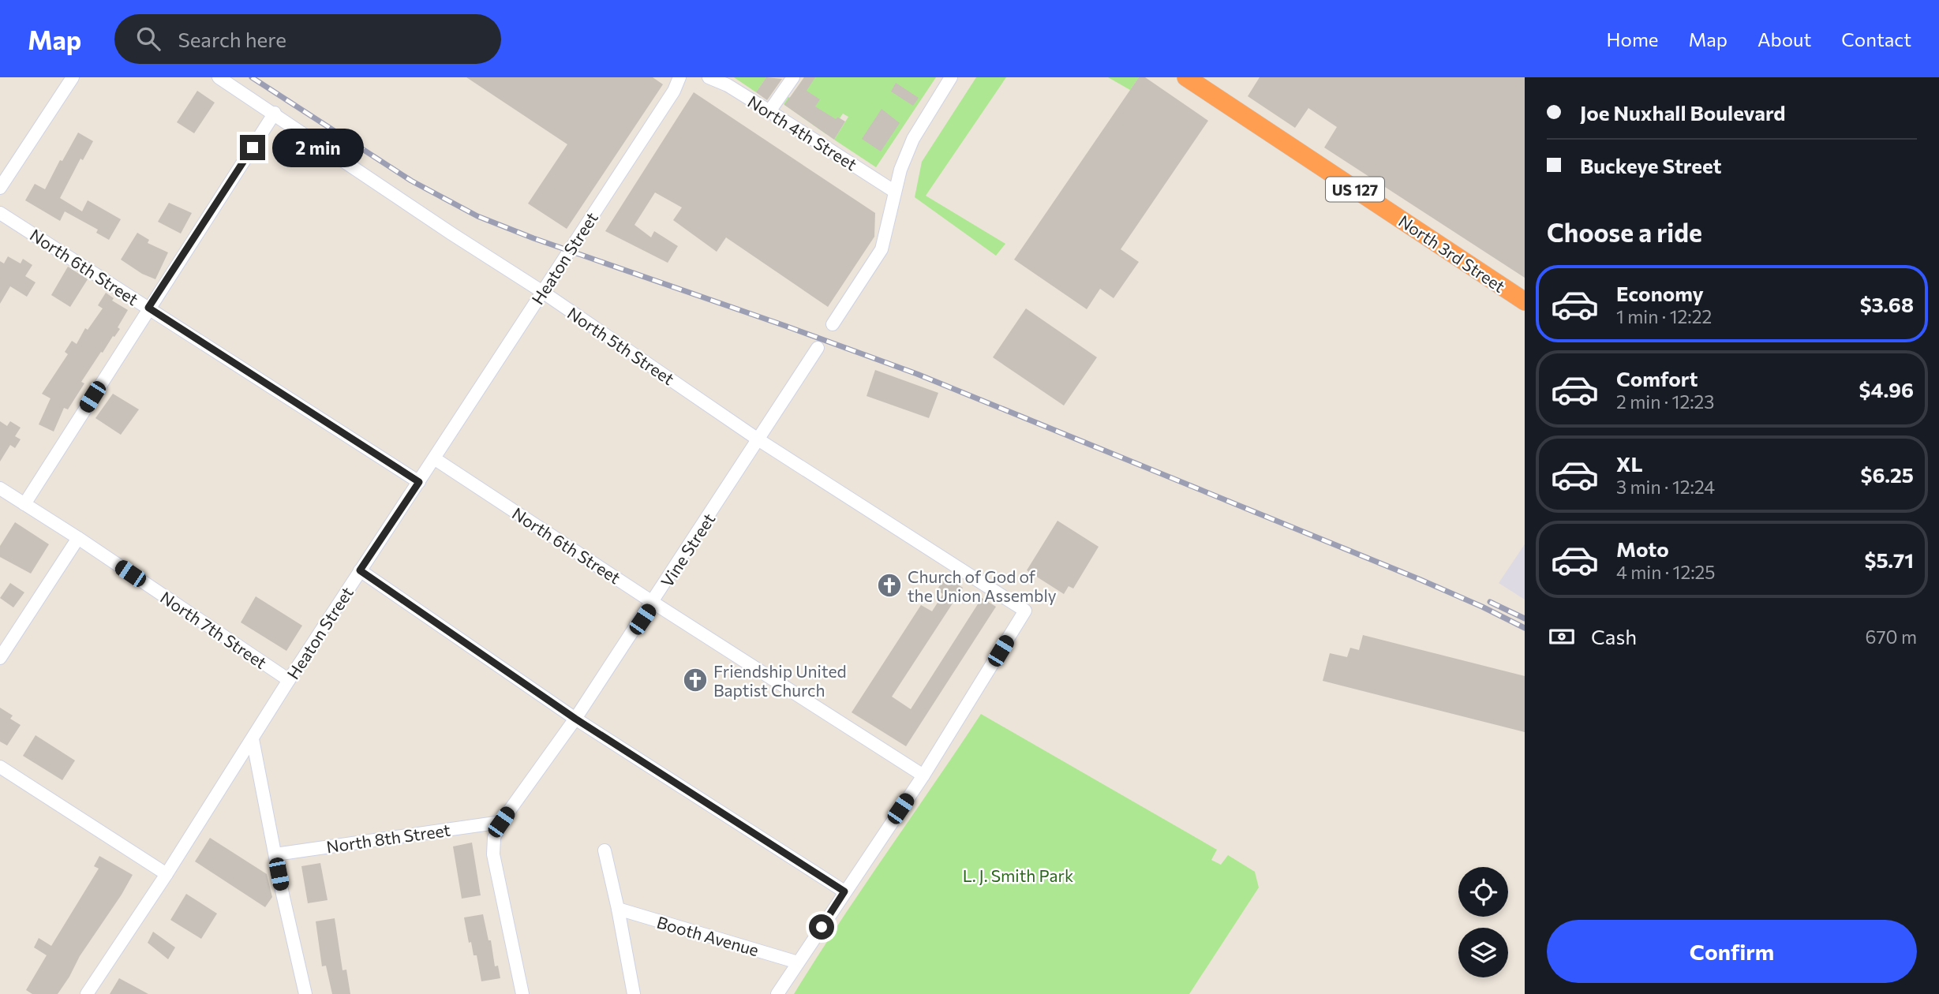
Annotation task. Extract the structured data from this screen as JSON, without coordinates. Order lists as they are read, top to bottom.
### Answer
{
  "streets": {
    "highway": ["US 127", "North 3rd Street"],
    "street": [
      "North 4th Street",
      "Heaton Street",
      "North 6th Street",
      "North 5th Street",
      "Vine Street",
      "North 7th Street",
      "North 8th Street",
      "Booth Avenue"
    ]
  },
  "crossings": [
    ["Heaton Street", "North 6th Street"],
    ["Heaton Street", "North 5th Street"],
    ["Heaton Street", "North 7th Street"],
    ["North 6th Street", "North 5th Street"],
    ["North 6th Street", "Vine Street"],
    ["North 5th Street", "Vine Street"],
    ["Vine Street", "North 8th Street"]
  ],
  "parks": ["L. J. Smith Park"],
  "places": {
    "church": ["Church of God of the Union Assembly", "Friendship United Baptist Church"]
  },
  "page": {
    "header": "Map",
    "search": "Search here",
    "nav": [
      "Home",
      "Map",
      "About",
      "Contact"
    ],
    "banner": ["Joe Nuxhall Boulevard", "Buckeye Street"],
    "bubble": "2 min",
    "heading": "Choose a ride",
    "list": [
      {
        "name": "Economy",
        "note": "1 min · 12:22",
        "value": "$3.68"
      },
      {
        "name": "Comfort",
        "note": "2 min · 12:23",
        "value": "$4.96"
      },
      {
        "name": "XL",
        "note": "3 min · 12:24",
        "value": "$6.25"
      },
      {
        "name": "Moto",
        "note": "4 min · 12:25",
        "value": "$5.71"
      }
    ],
    "pay": ["Cash", "670 m"],
    "buttons": "Confirm"
  }
}
